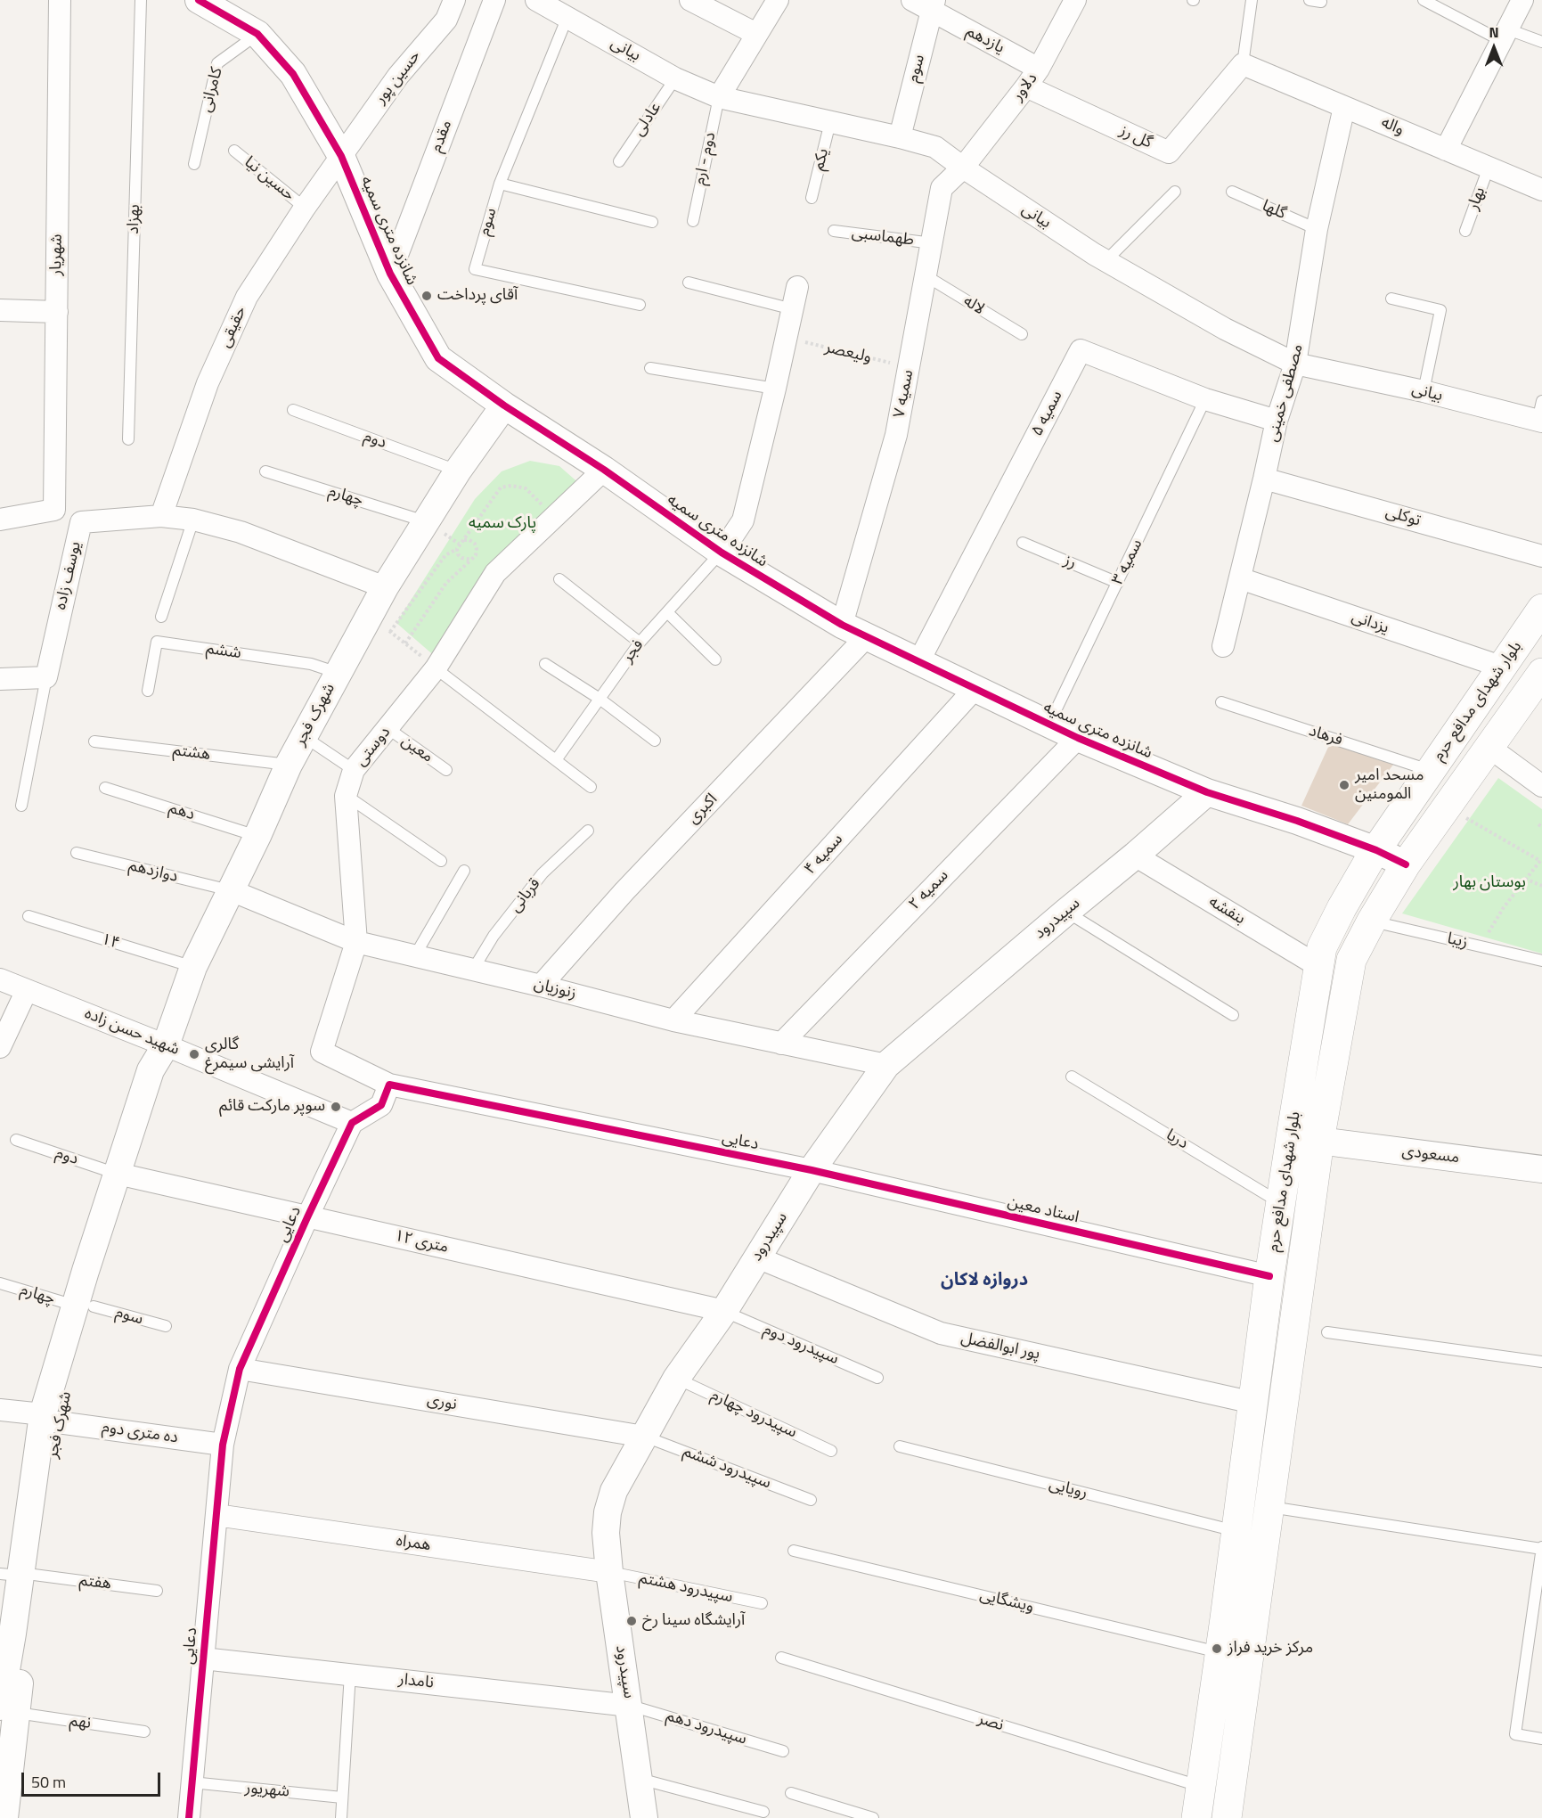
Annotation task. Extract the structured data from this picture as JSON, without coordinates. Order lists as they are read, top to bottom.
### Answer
{
  "streets": {
    "main road": ["بلوار شهدای مدافع حرم"],
    "street": [
      "یازدهم",
      "بیانی",
      "سوم",
      "حسین پور",
      "دلاور",
      "واله",
      "مقدم",
      "گل رز",
      "شانزده متری سمیه",
      "شهریار",
      "حقیقی",
      "مصطفی خمینی",
      "سمیه ۷",
      "سمیه ۵",
      "توکلی",
      "یوسف زاده",
      "یزدانی",
      "شهرک فجر",
      "دوستی",
      "اکبری",
      "سمیه ۴",
      "سمیه ۲",
      "بنفشه",
      "سپیدرود",
      "زنوزیان",
      "شهید حسن زاده",
      "دعایی",
      "مسعودی",
      "استاد معین",
      "۱۲ متری",
      "پور ابوالفضل",
      "نوری",
      "ده متری دوم",
      "همراه",
      "نامدار"
    ],
    "lane": [
      "کامرانی",
      "عادلی",
      "دوم - ارم",
      "یکم",
      "حسین نیا",
      "بهار",
      "گلها",
      "بهزاد",
      "طهماسبی",
      "لاله",
      "دوم",
      "چهارم",
      "رز",
      "سمیه ۳",
      "ششم",
      "فجر",
      "فرهاد",
      "معین",
      "هشتم",
      "دهم",
      "دوازدهم",
      "قربانی",
      "زیبا",
      "۱۴",
      "دریا",
      "سپیدرود دوم",
      "سپیدرود چهارم",
      "سپیدرود ششم",
      "رویایی",
      "هفتم",
      "سپیدرود هشتم",
      "ویشگایی",
      "نهم",
      "نصر",
      "سپیدرود دهم",
      "شهریور"
    ],
    "path": ["ولیعصر"]
  },
  "crossings": [
    ["یازدهم", "سوم"],
    ["یازدهم", "دلاور"],
    ["بیانی", "سوم"],
    ["بیانی", "دلاور"],
    ["بیانی", "عادلی"],
    ["بیانی", "دوم - ارم"],
    ["بیانی", "یکم"],
    ["بیانی", "مصطفی خمینی"],
    ["بیانی", "سمیه ۷"],
    ["سوم", "چهارم"],
    ["سوم", "شهرک فجر"],
    ["حسین پور", "شانزده متری سمیه"],
    ["حسین پور", "حقیقی"],
    ["دلاور", "گل رز"],
    ["دلاور", "سمیه ۷"],
    ["کامرانی", "شانزده متری سمیه"],
    ["واله", "گل رز"],
    ["واله", "بهار"],
    ["واله", "مصطفی خمینی"],
    ["مقدم", "شانزده متری سمیه"],
    ["حسین نیا", "حقیقی"],
    ["گلها", "مصطفی خمینی"],
    ["شانزده متری سمیه", "حقیقی"],
    ["شانزده متری سمیه", "سمیه ۷"],
    ["شانزده متری سمیه", "سمیه ۵"],
    ["شانزده متری سمیه", "سمیه ۳"],
    ["شانزده متری سمیه", "فجر"],
    ["شانزده متری سمیه", "بلوار شهدای مدافع حرم"],
    ["شانزده متری سمیه", "شهرک فجر"],
    ["شانزده متری سمیه", "دوستی"],
    ["شانزده متری سمیه", "اکبری"],
    ["شانزده متری سمیه", "سمیه ۴"],
    ["شانزده متری سمیه", "سمیه ۲"],
    ["شانزده متری سمیه", "سپیدرود"],
    ["طهماسبی", "سمیه ۷"],
    ["لاله", "سمیه ۷"],
    ["حقیقی", "یوسف زاده"],
    ["ولیعصر", "سمیه ۷"],
    ["مصطفی خمینی", "سمیه ۵"],
    ["مصطفی خمینی", "توکلی"],
    ["مصطفی خمینی", "یزدانی"],
    ["سمیه ۵", "سمیه ۳"],
    ["دوم", "شهرک فجر"],
    ["دوم", "۱۲ متری"],
    ["چهارم", "شهرک فجر"],
    ["رز", "سمیه ۳"],
    ["یوسف زاده", "شهرک فجر"],
    ["یزدانی", "بلوار شهدای مدافع حرم"],
    ["ششم", "شهرک فجر"],
    ["بلوار شهدای مدافع حرم", "فرهاد"],
    ["بلوار شهدای مدافع حرم", "بنفشه"],
    ["بلوار شهدای مدافع حرم", "زیبا"],
    ["بلوار شهدای مدافع حرم", "دریا"],
    ["بلوار شهدای مدافع حرم", "مسعودی"],
    ["بلوار شهدای مدافع حرم", "استاد معین"],
    ["بلوار شهدای مدافع حرم", "پور ابوالفضل"],
    ["بلوار شهدای مدافع حرم", "رویایی"],
    ["بلوار شهدای مدافع حرم", "ویشگایی"],
    ["بلوار شهدای مدافع حرم", "نصر"],
    ["شهرک فجر", "هشتم"],
    ["شهرک فجر", "دهم"],
    ["شهرک فجر", "دوازدهم"],
    ["شهرک فجر", "۱۴"],
    ["شهرک فجر", "زنوزیان"],
    ["شهرک فجر", "شهید حسن زاده"],
    ["شهرک فجر", "۱۲ متری"],
    ["شهرک فجر", "ده متری دوم"],
    ["شهرک فجر", "هفتم"],
    ["شهرک فجر", "نهم"],
    ["دوستی", "معین"],
    ["دوستی", "زنوزیان"],
    ["دوستی", "دعایی"],
    ["اکبری", "زنوزیان"],
    ["سمیه ۴", "زنوزیان"],
    ["دوازدهم", "زنوزیان"],
    ["سمیه ۲", "زنوزیان"],
    ["قربانی", "زنوزیان"],
    ["بنفشه", "سپیدرود"],
    ["سپیدرود", "زنوزیان"],
    ["سپیدرود", "دعایی"],
    ["سپیدرود", "استاد معین"],
    ["سپیدرود", "۱۲ متری"],
    ["سپیدرود", "سپیدرود دوم"],
    ["سپیدرود", "پور ابوالفضل"],
    ["سپیدرود", "نوری"],
    ["سپیدرود", "سپیدرود چهارم"],
    ["سپیدرود", "سپیدرود ششم"],
    ["سپیدرود", "همراه"],
    ["سپیدرود", "سپیدرود هشتم"],
    ["سپیدرود", "نامدار"],
    ["سپیدرود", "سپیدرود دهم"],
    ["شهید حسن زاده", "دعایی"],
    ["دعایی", "استاد معین"],
    ["دعایی", "۱۲ متری"],
    ["دعایی", "نوری"],
    ["دعایی", "ده متری دوم"],
    ["دعایی", "همراه"],
    ["دعایی", "نامدار"],
    ["دعایی", "شهریور"],
    ["۱۲ متری", "سپیدرود دوم"],
    ["نوری", "سپیدرود ششم"],
    ["همراه", "سپیدرود هشتم"],
    ["نامدار", "سپیدرود دهم"]
  ],
  "districts": ["دروازه لاکان"],
  "parks": ["پارک سمیه", "بوستان بهار"],
  "places": [
    "آقای پرداخت",
    "مسحد امیر المومنین",
    "گالری آرایشی سیمرغ",
    "سوپر مارکت قائم",
    "آرایشگاه سینا رخ",
    "مرکز خرید فراز"
  ],
  "scale_bar": "50 m",
  "north": "top"
}
